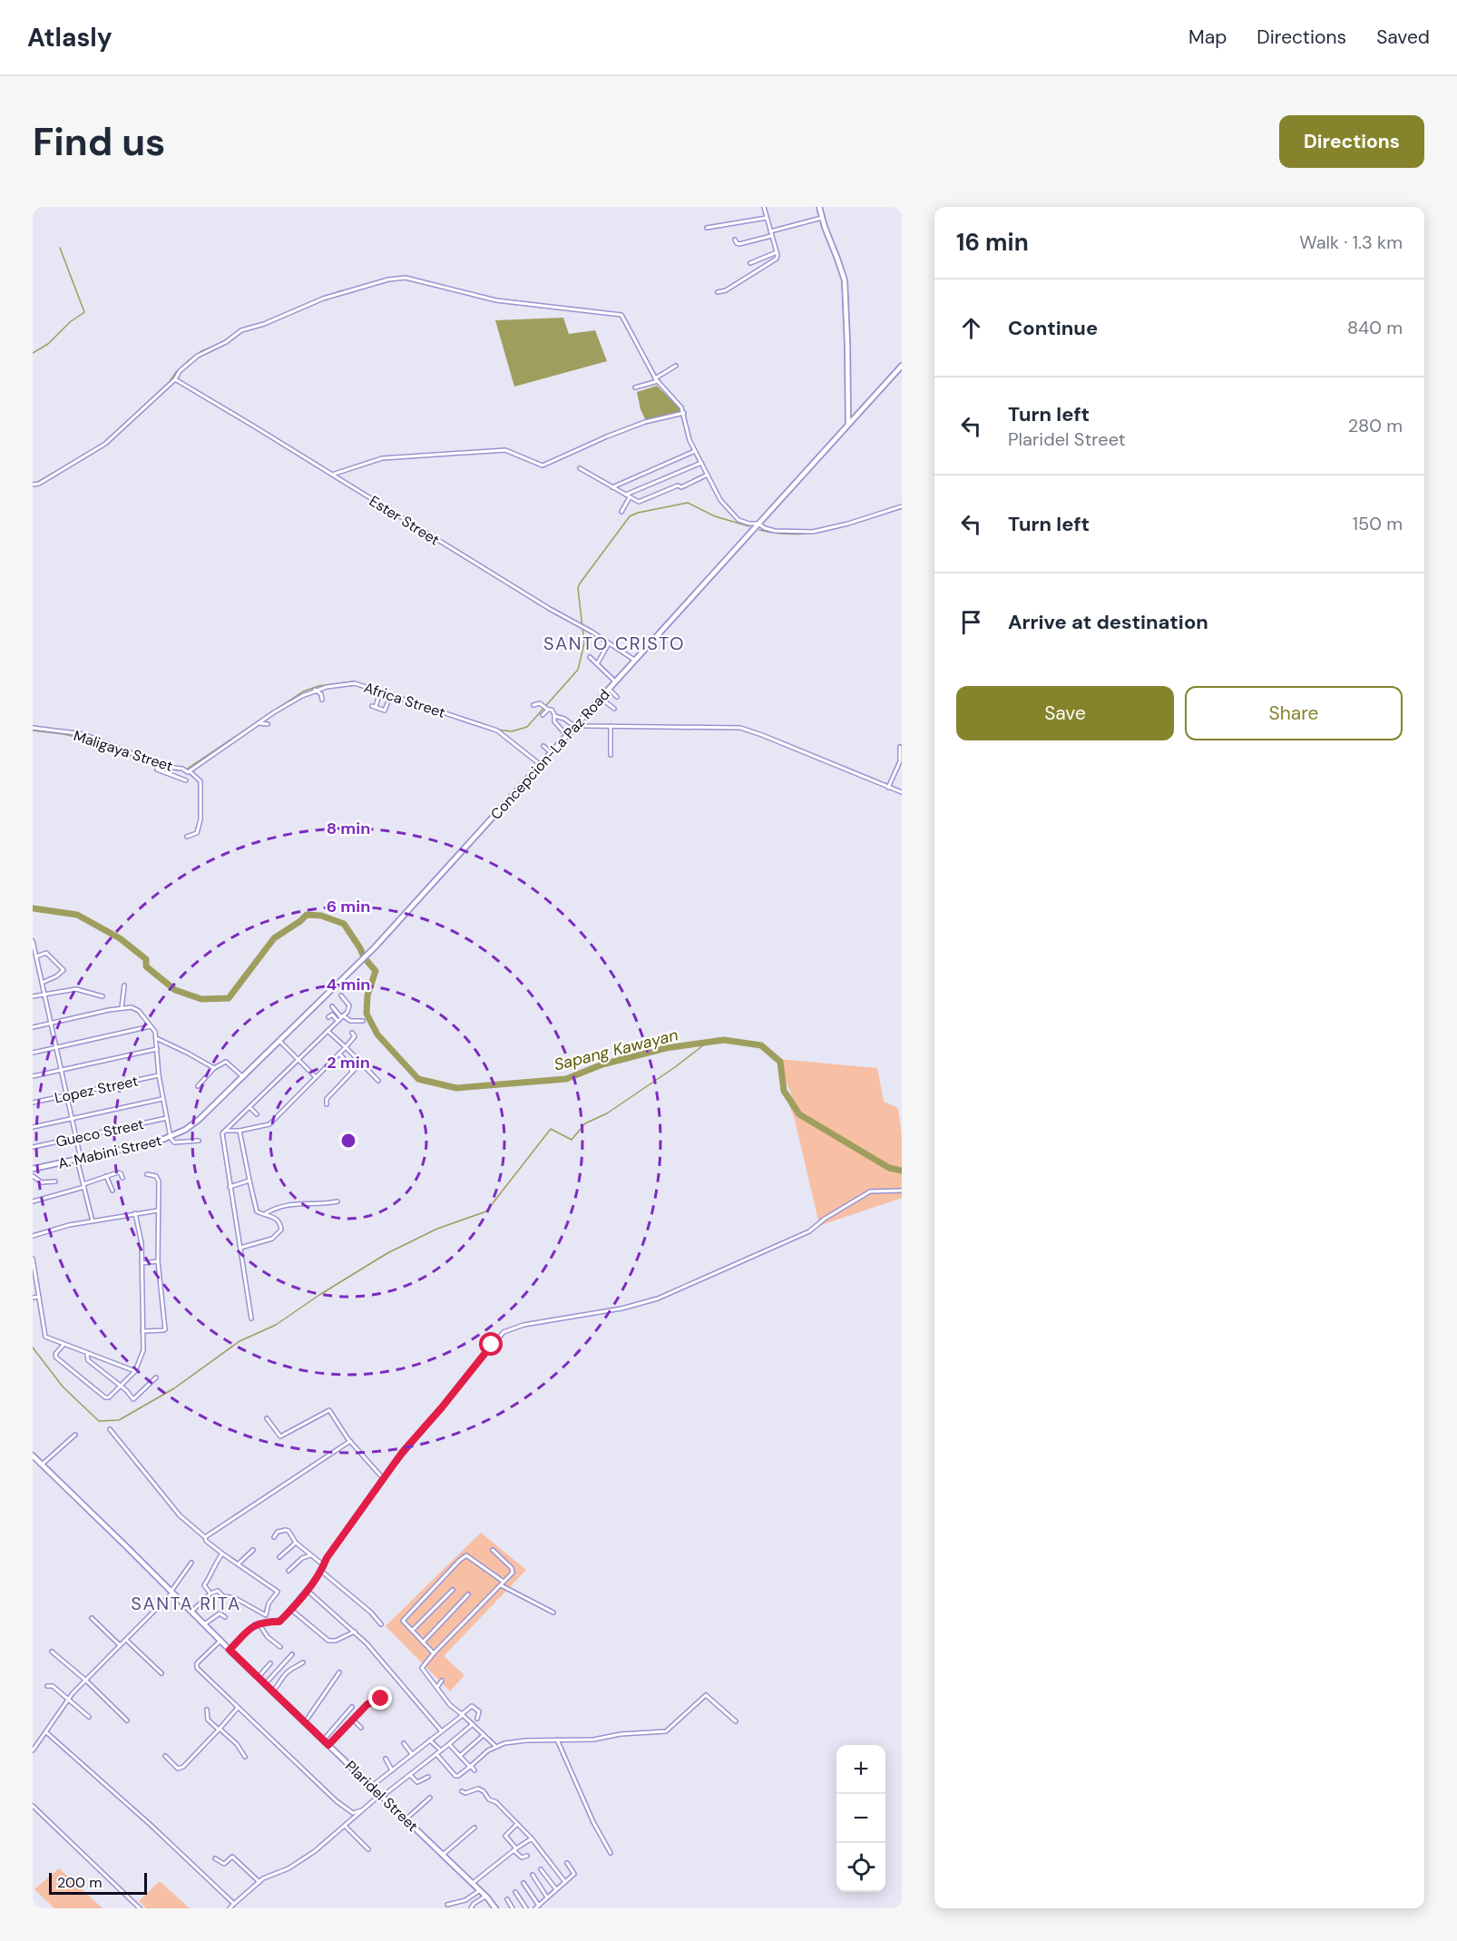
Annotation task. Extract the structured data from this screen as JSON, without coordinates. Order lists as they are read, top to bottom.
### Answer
{
  "streets": {
    "main road": ["Concepcion-La Paz Road", "A. Mabini Street", "Plaridel Street"],
    "street": [
      "Ester Street",
      "Africa Street",
      "Maligaya Street",
      "Lopez Street",
      "Gueco Street"
    ]
  },
  "crossings": [
    ["Ester Street", "Concepcion-La Paz Road"],
    ["Africa Street", "Maligaya Street"],
    ["Africa Street", "Concepcion-La Paz Road"],
    ["Concepcion-La Paz Road", "A. Mabini Street"]
  ],
  "districts": ["SANTO CRISTO", "SANTA RITA"],
  "water": ["Sapang Kawayan"],
  "scale_bar": "200 m",
  "page": {
    "header": "Atlasly",
    "nav": ["Map", "Directions", "Saved"],
    "buttons": [
      "Directions",
      ["Save", "Share"]
    ],
    "title": "Find us",
    "heading": ["16 min", "Walk · 1.3 km"],
    "list": [
      ["Continue", "840 m"],
      ["Turn left", "Plaridel Street", "280 m"],
      ["Turn left", "150 m"],
      "Arrive at destination"
    ],
    "map_buttons": ["+", "−"],
    "scale": "200 m"
  },
  "rings": [
    "8 min",
    "6 min",
    "4 min",
    "2 min"
  ]
}
